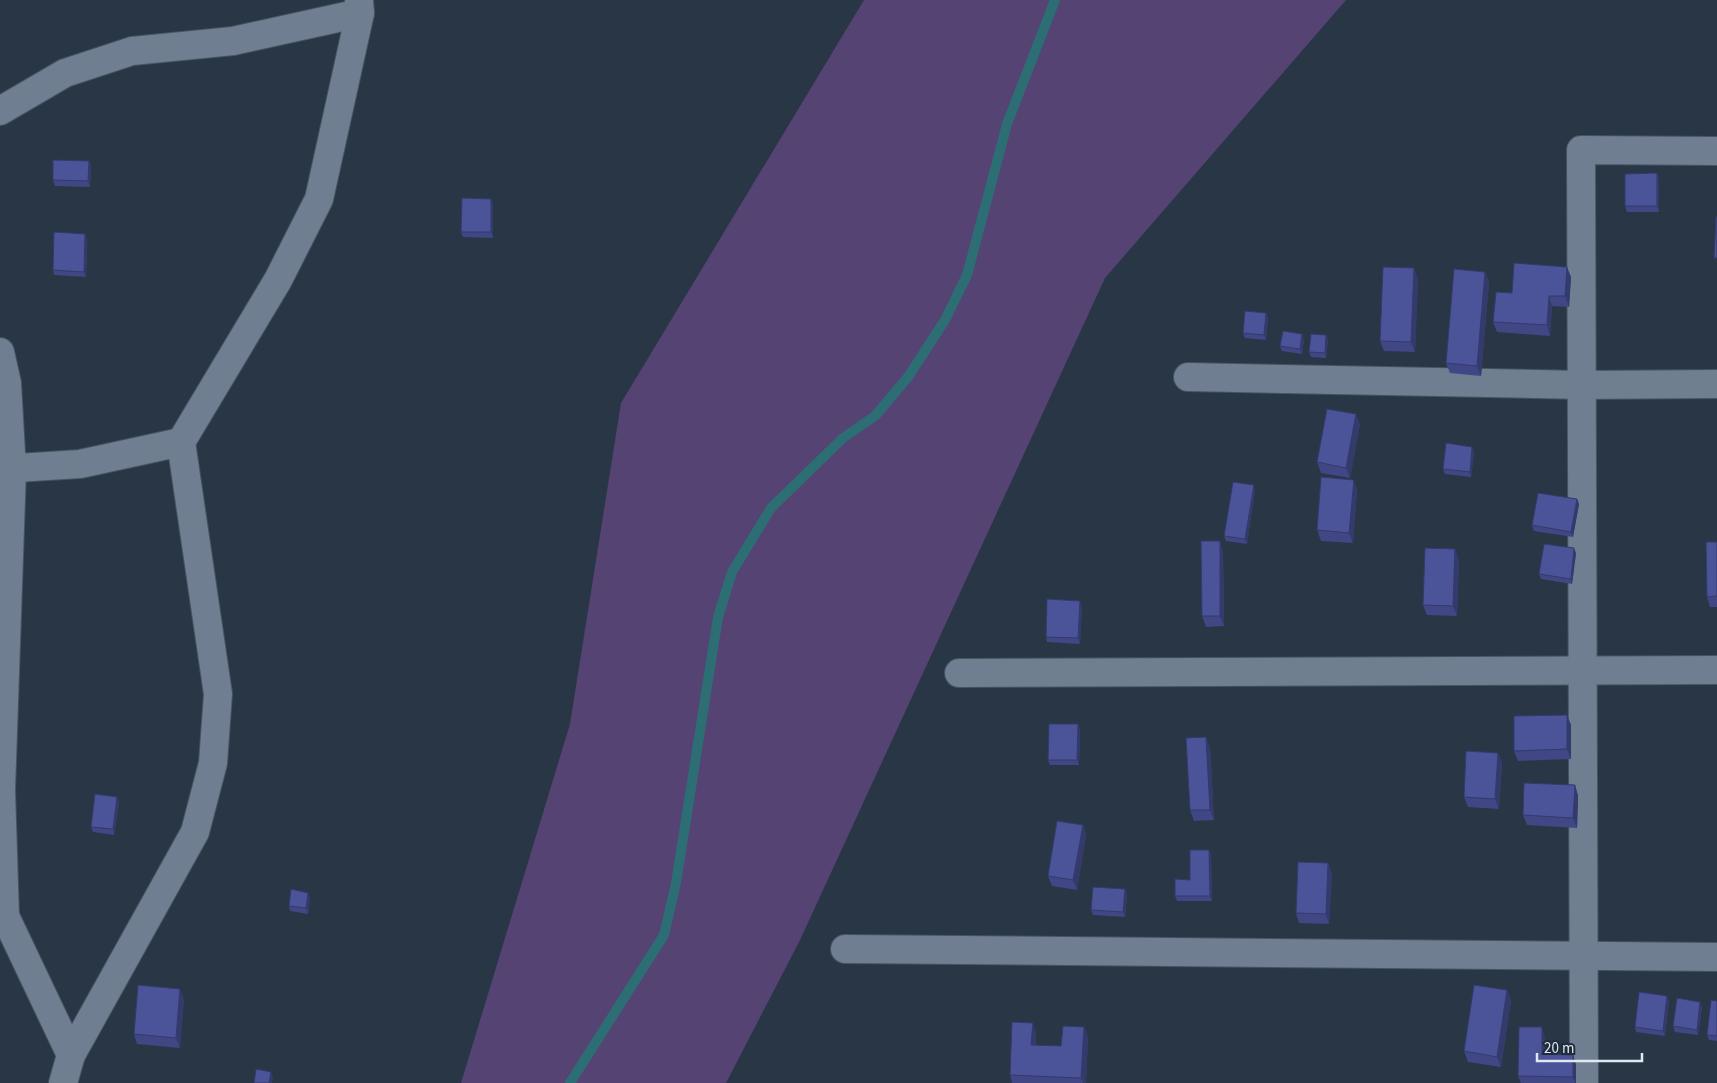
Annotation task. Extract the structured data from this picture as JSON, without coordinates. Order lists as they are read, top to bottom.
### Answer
{
  "scale_bar": "20 m"
}
